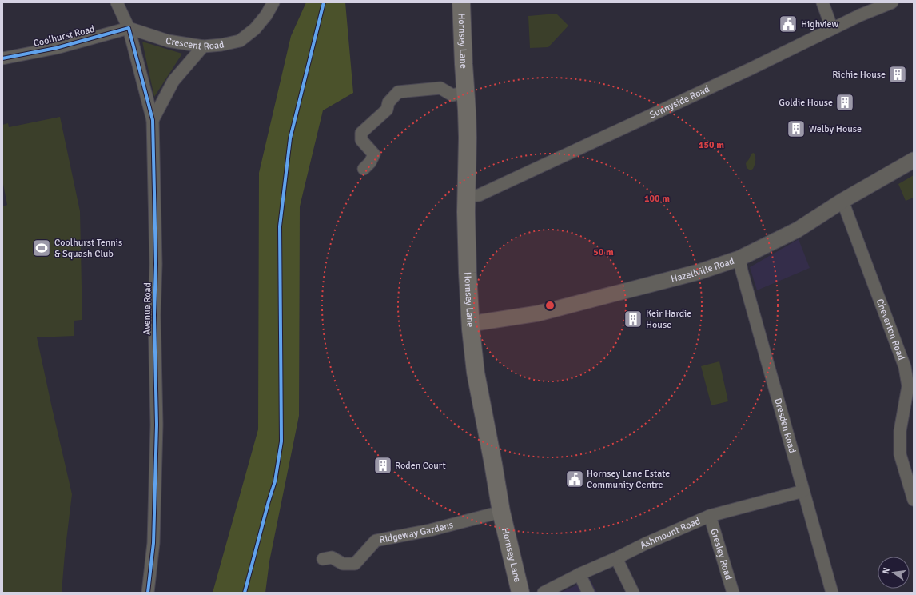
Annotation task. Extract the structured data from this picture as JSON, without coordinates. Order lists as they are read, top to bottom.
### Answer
{
  "streets": {
    "main road": ["Hornsey Lane"],
    "street": [
      "Coolhurst Road",
      "Crescent Road",
      "Sunnyside Road",
      "Hazellville Road",
      "Avenue Road",
      "Cheverton Road",
      "Dresden Road",
      "Ridgeway Gardens",
      "Ashmount Road",
      "Gresley Road"
    ]
  },
  "crossings": [
    ["Coolhurst Road", "Crescent Road"],
    ["Coolhurst Road", "Avenue Road"],
    ["Crescent Road", "Avenue Road"],
    ["Hornsey Lane", "Sunnyside Road"],
    ["Hornsey Lane", "Hazellville Road"],
    ["Hornsey Lane", "Ridgeway Gardens"],
    ["Hazellville Road", "Cheverton Road"],
    ["Hazellville Road", "Dresden Road"],
    ["Dresden Road", "Ashmount Road"],
    ["Ashmount Road", "Gresley Road"]
  ],
  "places": {
    "public building": ["Highview", "Hornsey Lane Estate Community Centre"],
    "building": [
      "Richie House",
      "Goldie House",
      "Welby House",
      "Keir Hardie House",
      "Roden Court"
    ],
    "sports": ["Coolhurst Tennis & Squash Club"]
  },
  "north": "left",
  "rings": ["150 m", "100 m", "50 m"]
}
